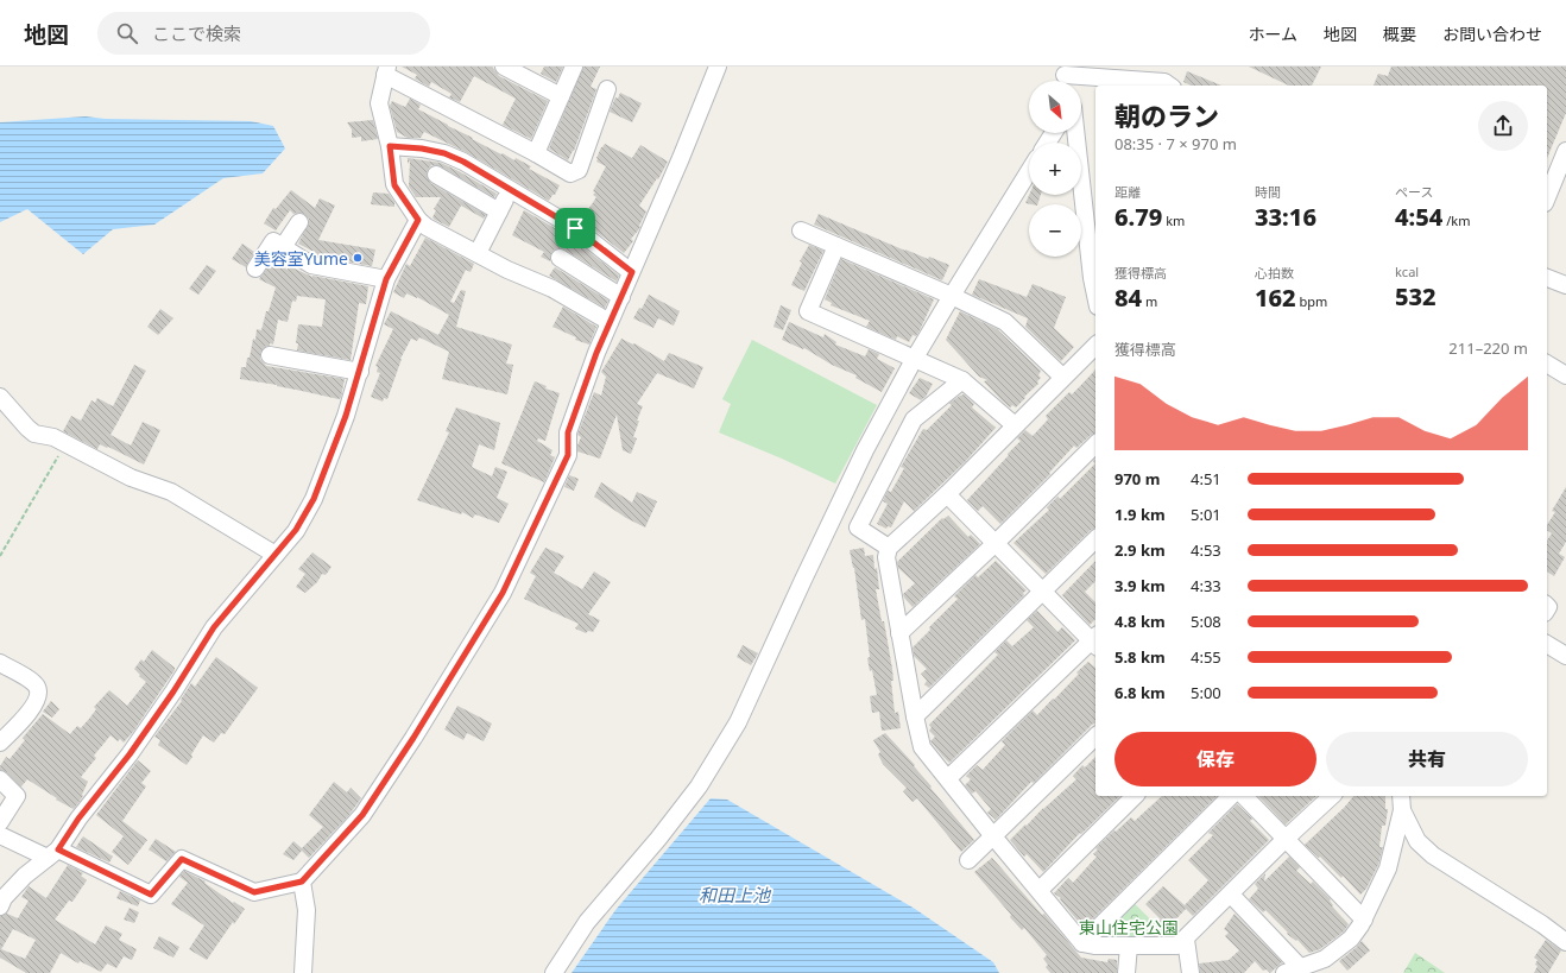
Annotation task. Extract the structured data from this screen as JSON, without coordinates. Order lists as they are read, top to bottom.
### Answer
{
  "water": ["和田上池"],
  "parks": ["東山住宅公園"],
  "places": ["美容室Yume"],
  "north": "bottom right",
  "page": {
    "header": "地図",
    "search": "ここで検索",
    "nav": [
      "ホーム",
      "地図",
      "概要",
      "お問い合わせ"
    ],
    "map_buttons": ["+", "−"],
    "heading": ["朝のラン", "08:35 · 7 × 970 m"],
    "stats": [
      ["距離", "6.79 km"],
      ["時間", "33:16"],
      ["ペース", "4:54 /km"],
      ["獲得標高", "84 m"],
      ["心拍数", "162 bpm"],
      ["kcal", "532"]
    ],
    "chart": ["獲得標高", "211–220 m"],
    "list": [
      {
        "name": "970 m",
        "note": "4:51"
      },
      {
        "name": "1.9 km",
        "note": "5:01"
      },
      {
        "name": "2.9 km",
        "note": "4:53"
      },
      {
        "name": "3.9 km",
        "note": "4:33"
      },
      {
        "name": "4.8 km",
        "note": "5:08"
      },
      {
        "name": "5.8 km",
        "note": "4:55"
      },
      {
        "name": "6.8 km",
        "note": "5:00"
      }
    ],
    "buttons": ["保存", "共有"]
  }
}
